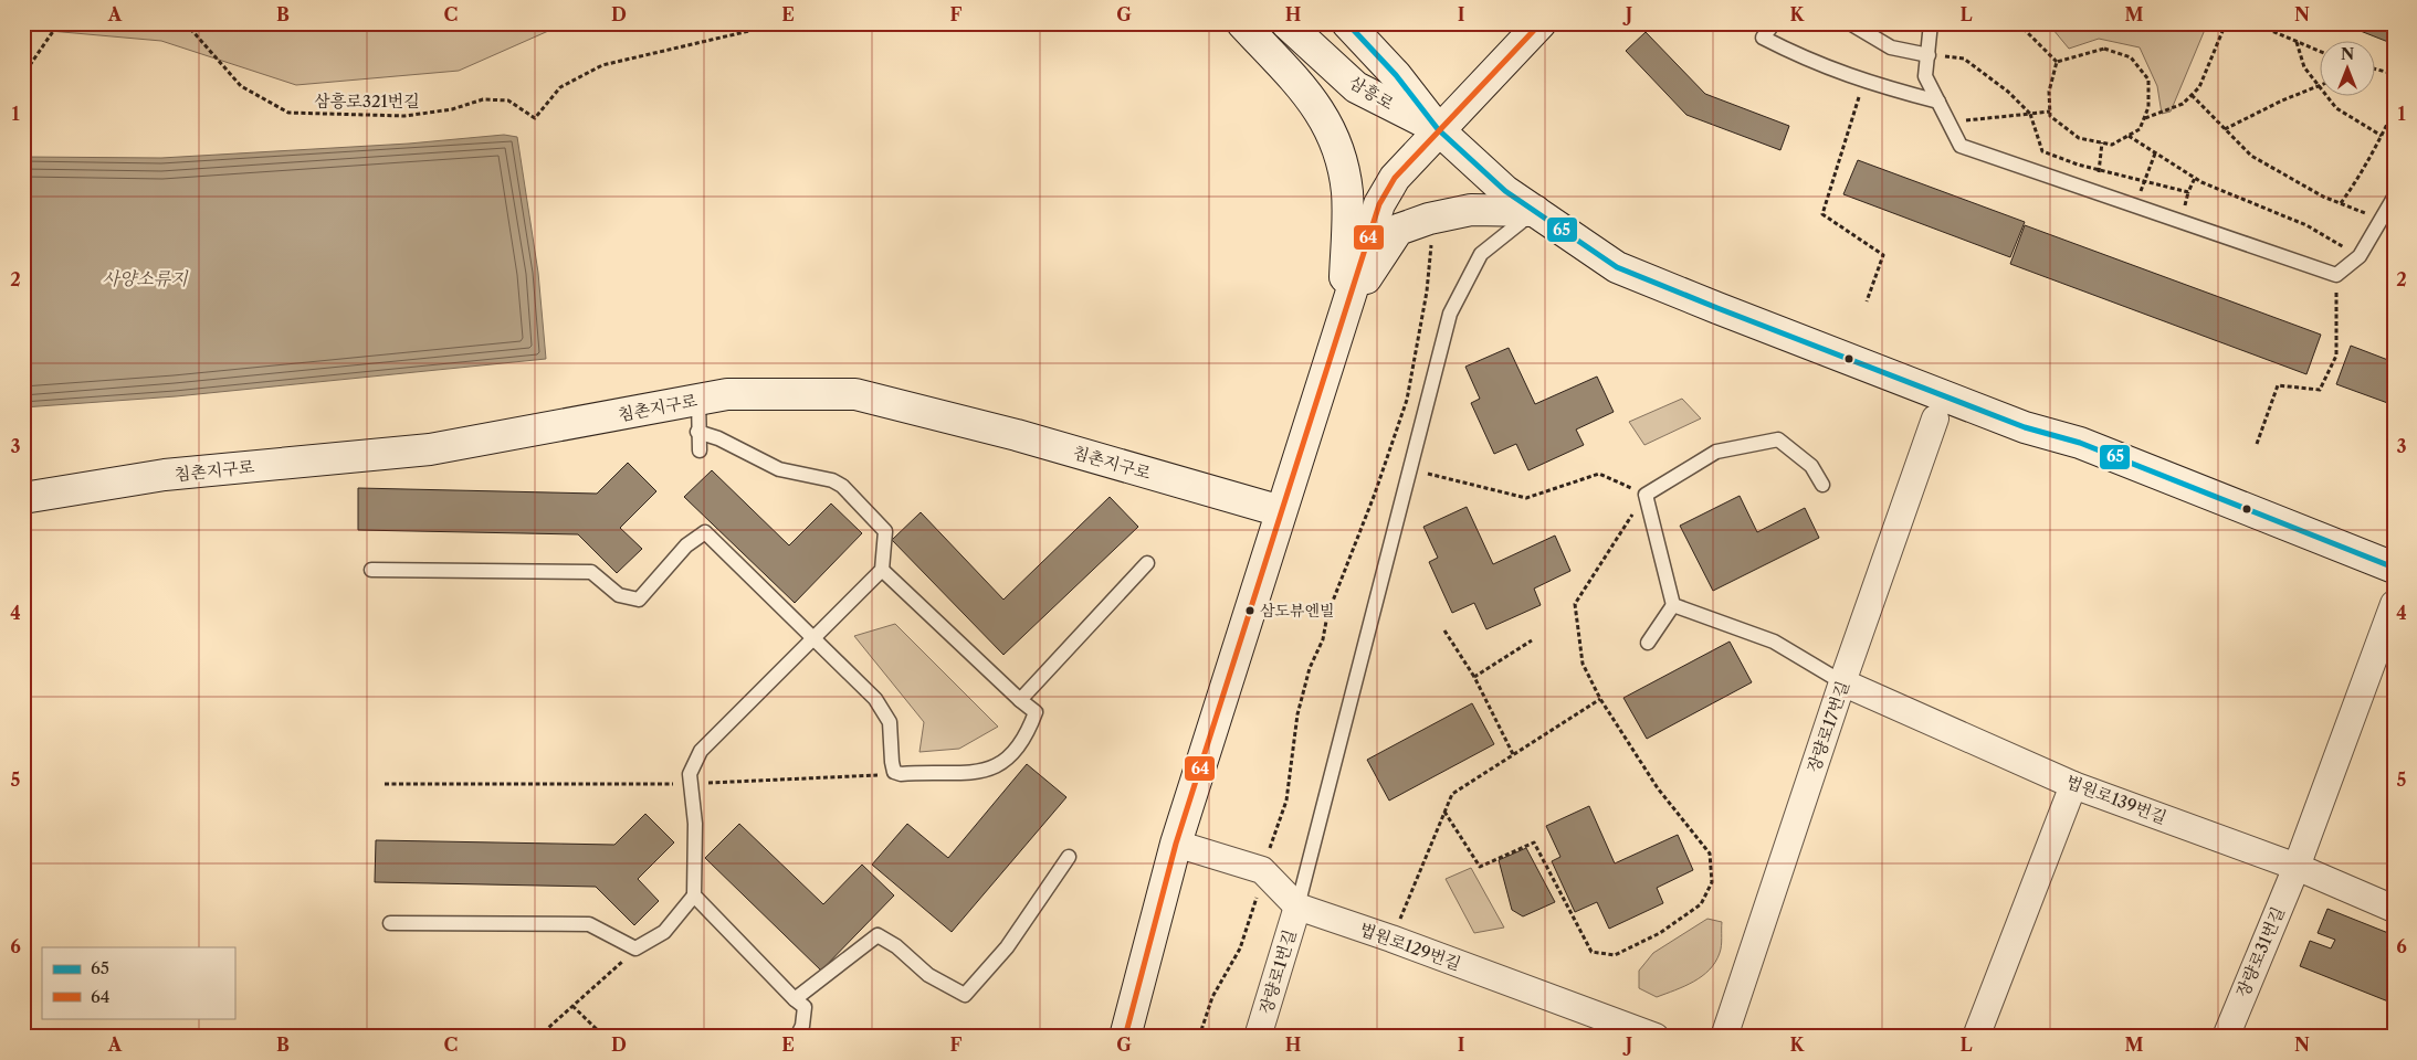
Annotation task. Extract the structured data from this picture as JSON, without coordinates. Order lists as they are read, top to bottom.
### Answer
{
  "streets": {
    "main road": ["삼흥로", "침촌지구로"],
    "street": [
      "장량로17번길",
      "법원로139번길",
      "법원로129번길",
      "장량로31번길",
      "장량로1번길"
    ],
    "path": ["삼흥로321번길"]
  },
  "crossings": [
    ["장량로17번길", "법원로139번길"],
    ["법원로139번길", "장량로31번길"],
    ["법원로129번길", "장량로1번길"]
  ],
  "water": ["사양소류지"],
  "places": ["삼도뷰엔빌"],
  "lines": ["transit line 65", "transit line 64"],
  "legend": ["65", "64"],
  "north": "top",
  "grid": {
    "columns": [
      "A",
      "B",
      "C",
      "D",
      "E",
      "F",
      "G",
      "H",
      "I",
      "J",
      "K",
      "L",
      "M",
      "N"
    ],
    "rows": [
      "1",
      "2",
      "3",
      "4",
      "5",
      "6"
    ]
  }
}
